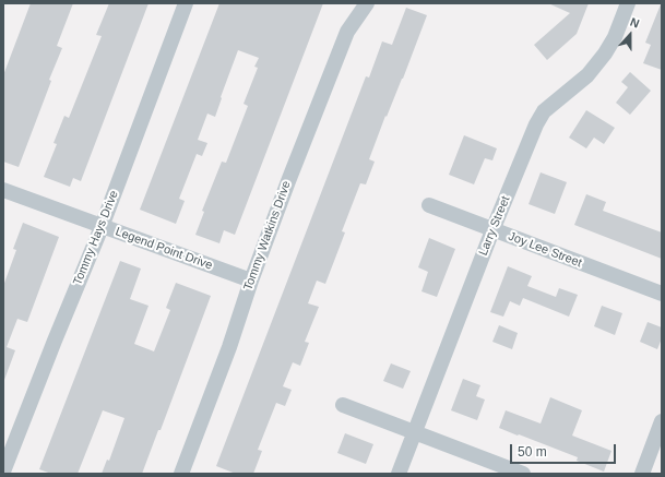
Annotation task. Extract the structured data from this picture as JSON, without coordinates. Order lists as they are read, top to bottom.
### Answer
{
  "streets": {
    "street": [
      "Larry Street",
      "Tommy Watkins Drive",
      "Tommy Hays Drive",
      "Legend Point Drive",
      "Joy Lee Street"
    ]
  },
  "crossings": [
    ["Larry Street", "Joy Lee Street"],
    ["Tommy Watkins Drive", "Legend Point Drive"],
    ["Tommy Hays Drive", "Legend Point Drive"]
  ],
  "scale_bar": "50 m",
  "north": "top"
}
